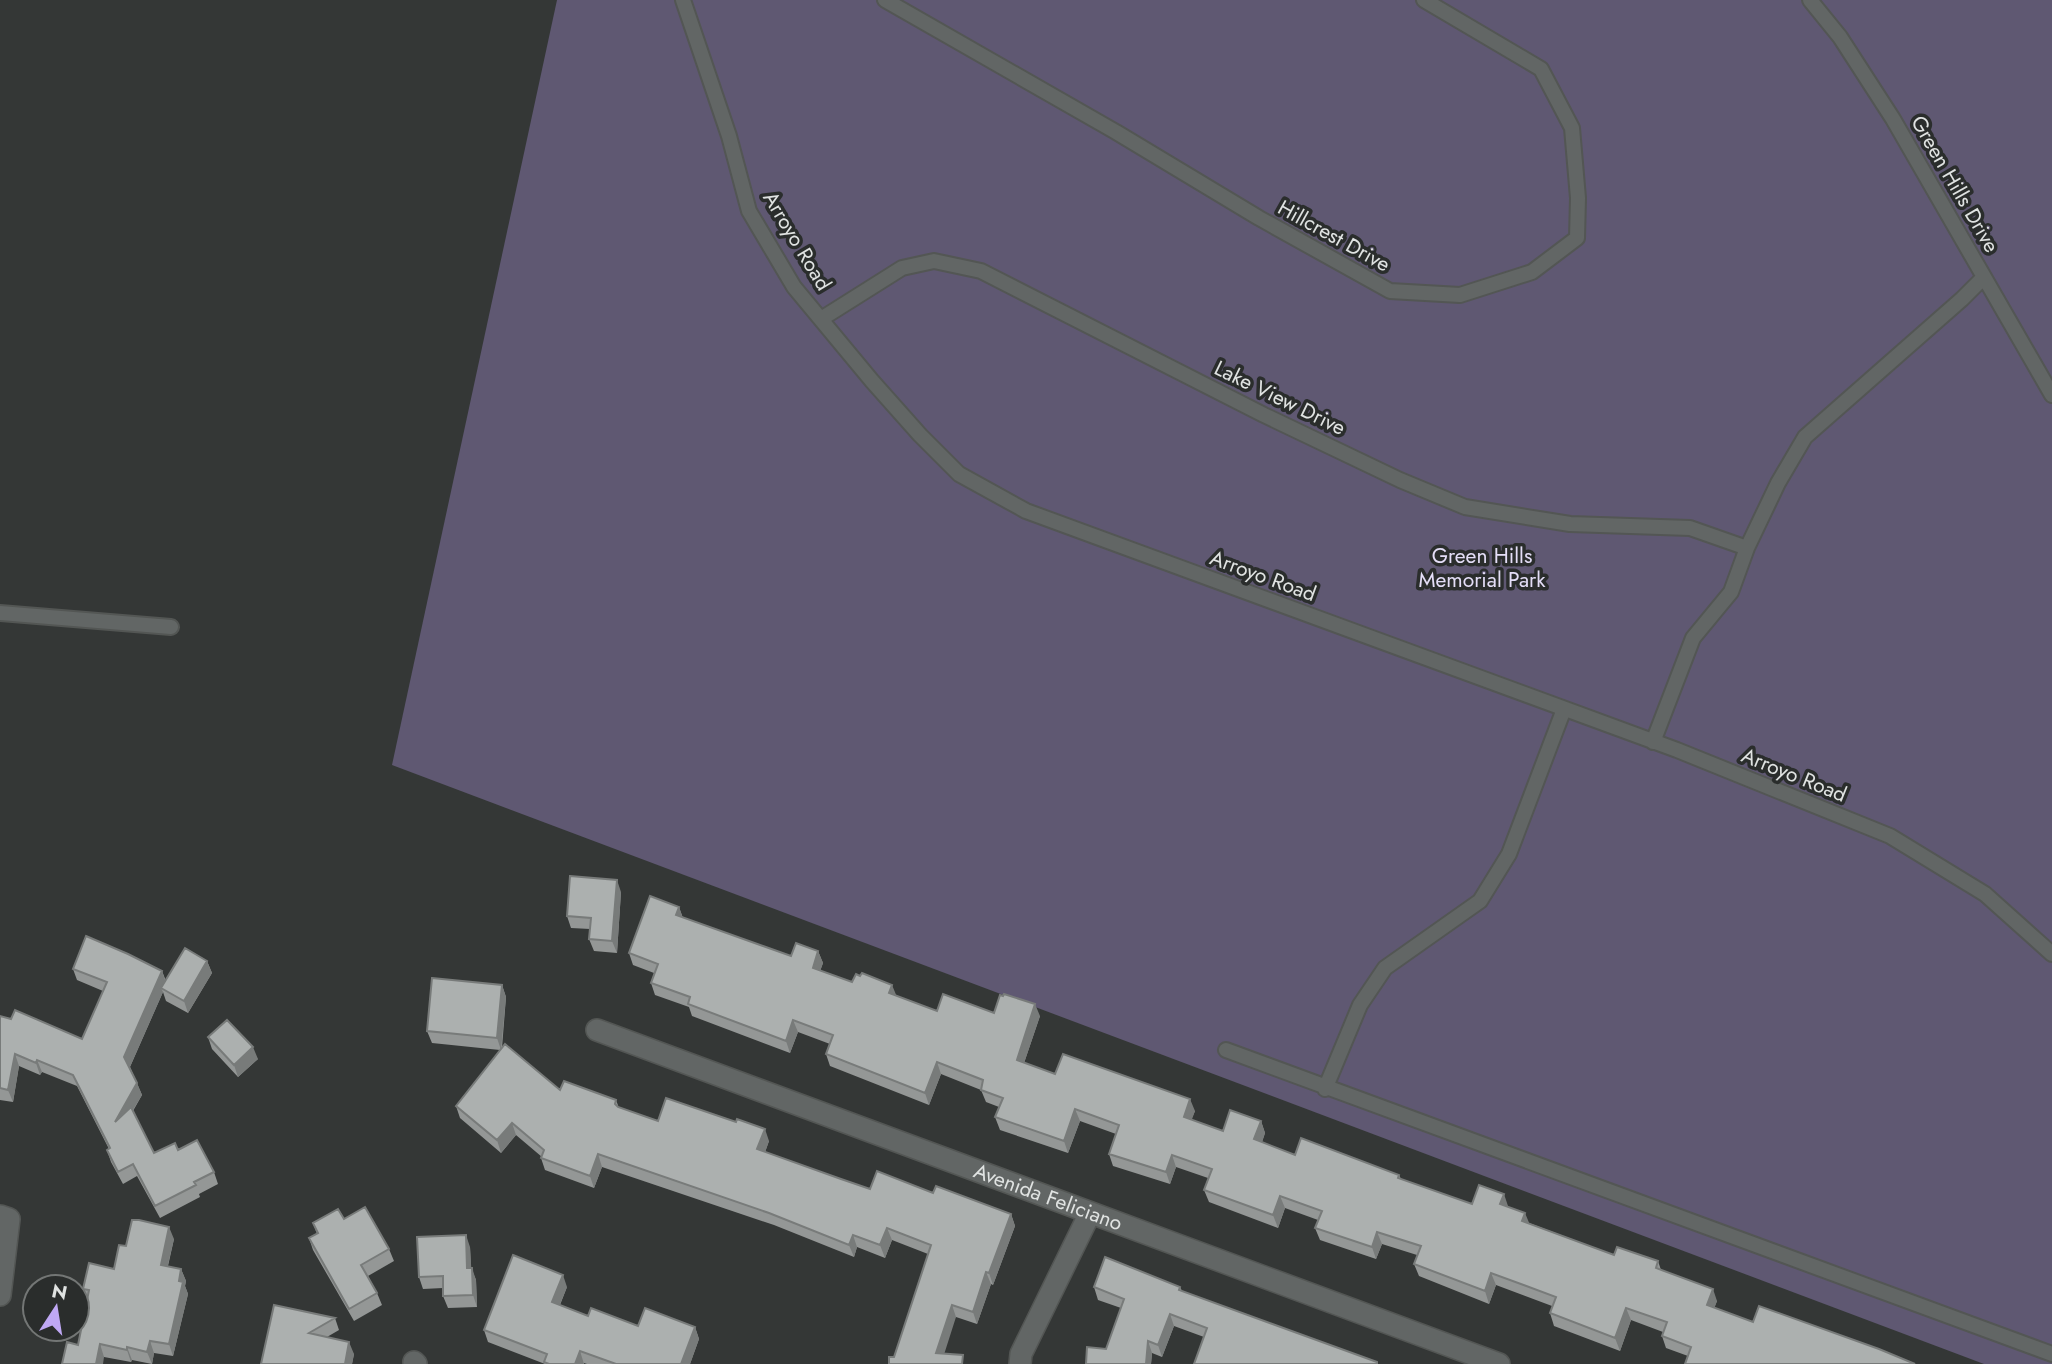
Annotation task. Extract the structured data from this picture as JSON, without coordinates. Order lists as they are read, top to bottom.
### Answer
{
  "streets": {
    "street": ["Avenida Feliciano"],
    "lane": [
      "Green Hills Drive",
      "Hillcrest Drive",
      "Arroyo Road",
      "Lake View Drive"
    ]
  },
  "crossings": [
    ["Arroyo Road", "Lake View Drive"]
  ],
  "parks": ["Green Hills Memorial Park"],
  "north": "top"
}
